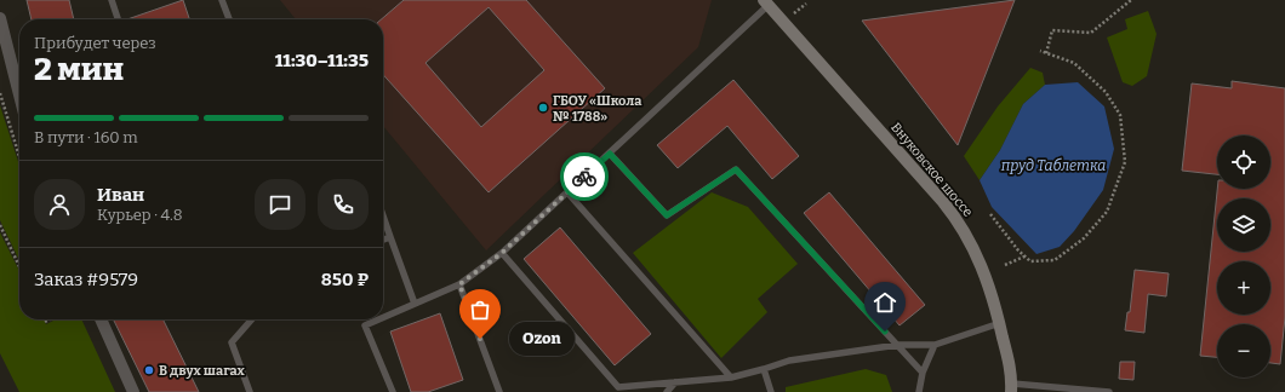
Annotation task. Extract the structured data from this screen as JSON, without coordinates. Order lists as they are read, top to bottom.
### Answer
{
  "streets": {
    "street": ["Внуковское шоссе"]
  },
  "water": ["пруд Таблетка"],
  "places": ["ГБОУ «Школа № 1788»", "Ozon", "В двух шагах"],
  "page": {
    "heading": ["2 мин", "Прибудет через", "11:30–11:35"],
    "panel": [
      "Иван",
      "Курьер · 4.8",
      "Заказ #9579",
      "850 ₽"
    ],
    "bar": "В пути · 160 m",
    "map_buttons": ["+", "−"],
    "bubble": "Ozon"
  }
}
